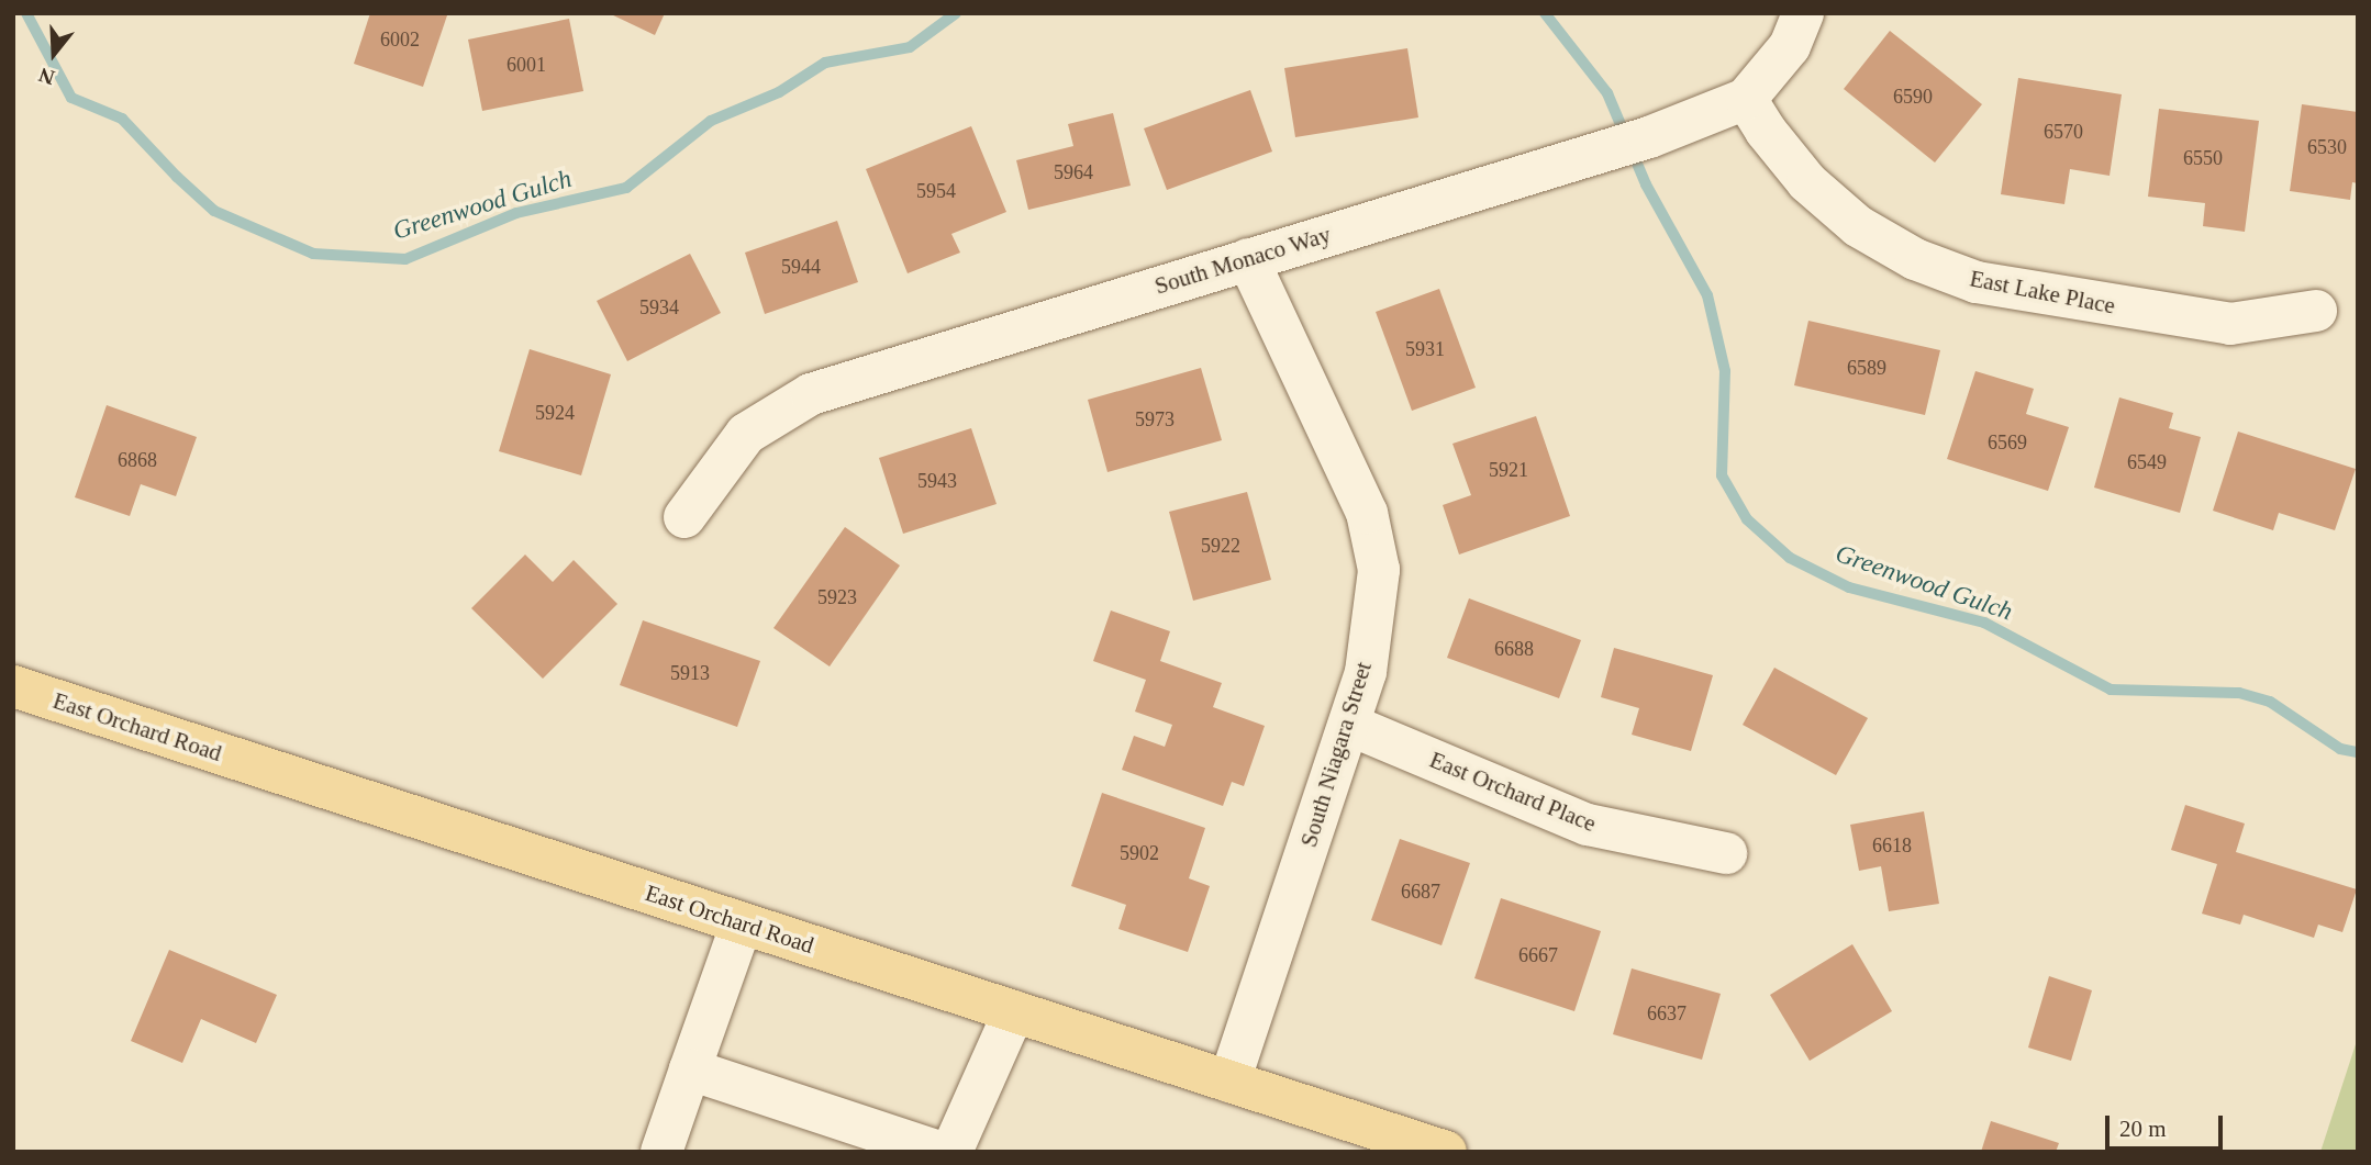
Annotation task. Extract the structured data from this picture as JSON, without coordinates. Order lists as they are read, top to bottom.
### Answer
{
  "streets": {
    "main road": ["East Orchard Road"],
    "street": [
      "South Monaco Way",
      "East Lake Place",
      "South Niagara Street",
      "East Orchard Place"
    ]
  },
  "crossings": [
    ["South Monaco Way", "East Lake Place"],
    ["South Monaco Way", "South Niagara Street"],
    ["East Orchard Road", "South Niagara Street"],
    ["South Niagara Street", "East Orchard Place"]
  ],
  "water": ["Greenwood Gulch"],
  "house_numbers": [
    "6002",
    "6001",
    "6590",
    "6570",
    "6530",
    "6550",
    "5964",
    "5954",
    "5944",
    "5934",
    "5931",
    "6589",
    "5924",
    "5973",
    "6569",
    "6868",
    "6549",
    "5921",
    "5943",
    "5922",
    "5923",
    "6688",
    "5913",
    "6618",
    "5902",
    "6687",
    "6667",
    "6637"
  ],
  "scale_bar": "20 m",
  "north": "bottom"
}
